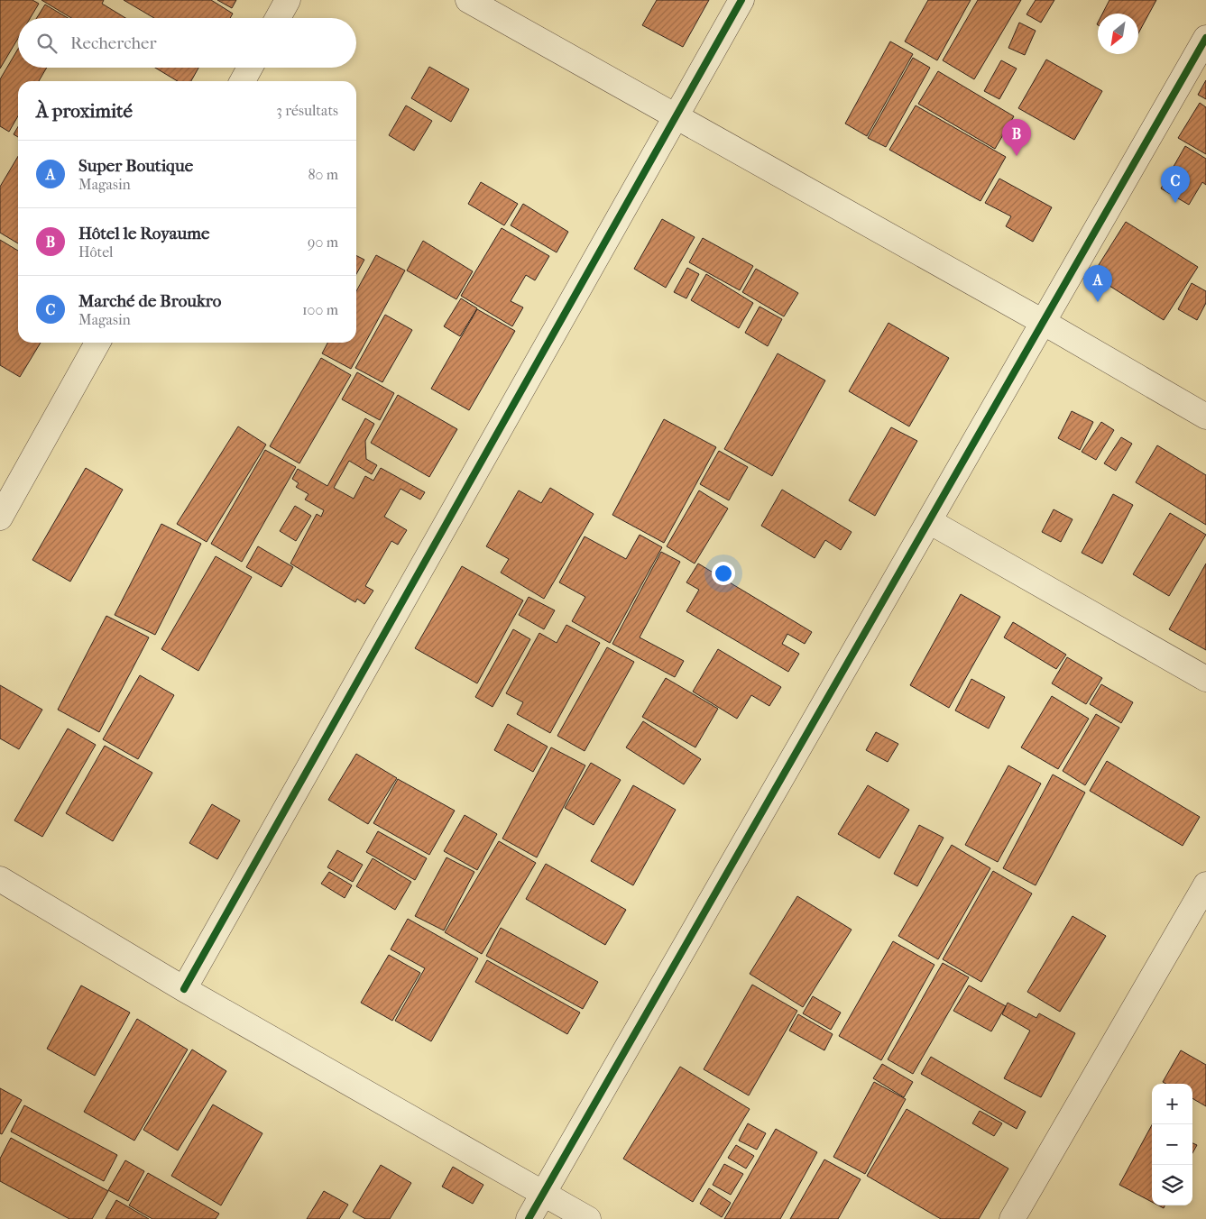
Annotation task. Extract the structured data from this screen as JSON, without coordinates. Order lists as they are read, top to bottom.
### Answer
{
  "north": "bottom left",
  "page": {
    "search": "Rechercher",
    "heading": ["À proximité", "3 résultats"],
    "pins": ["B", "C", "A"],
    "list": [
      {
        "mark": "A",
        "name": "Super Boutique",
        "note": "Magasin",
        "value": "80 m"
      },
      {
        "mark": "B",
        "name": "Hôtel le Royaume",
        "note": "Hôtel",
        "value": "90 m"
      },
      {
        "mark": "C",
        "name": "Marché de Broukro",
        "note": "Magasin",
        "value": "100 m"
      }
    ],
    "map_buttons": ["+", "−"]
  }
}
